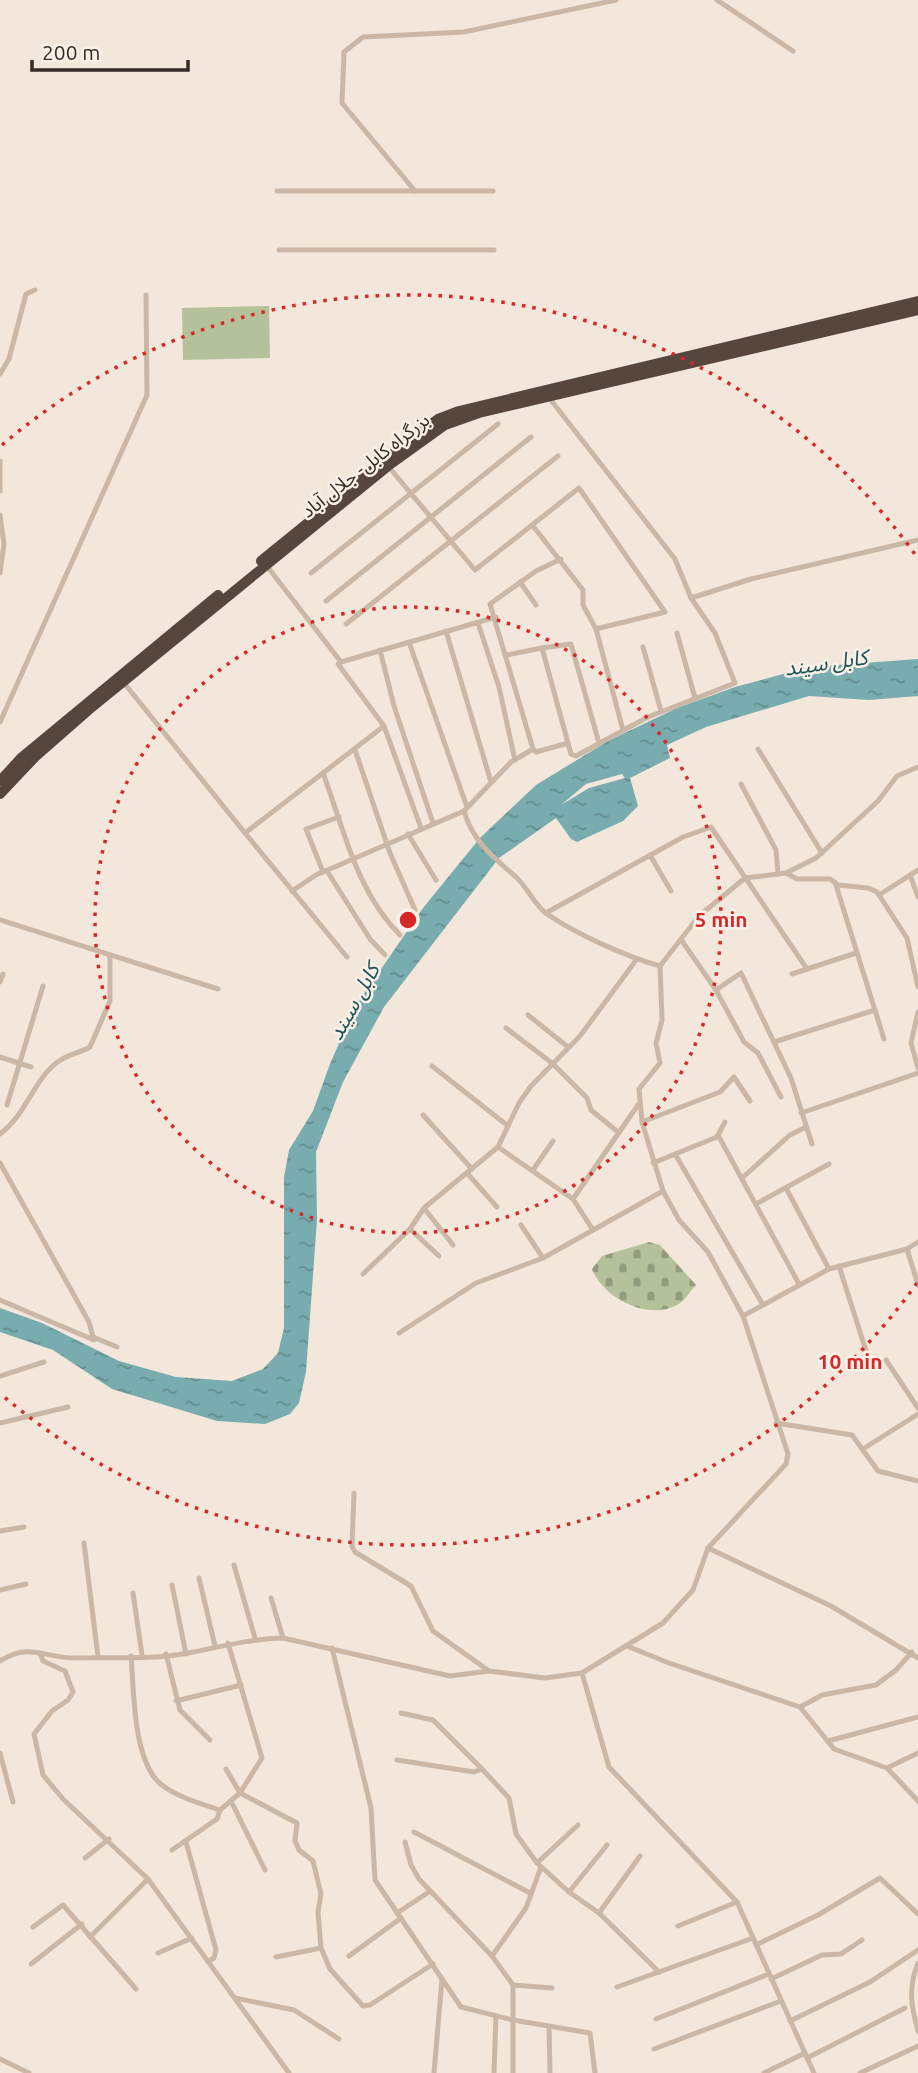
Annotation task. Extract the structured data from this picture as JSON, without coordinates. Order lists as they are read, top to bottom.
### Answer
{
  "streets": {
    "highway": ["بزرگراه کابل- جلال آباد"]
  },
  "water": ["کابل سيند"],
  "scale_bar": "200 m",
  "rings": ["5 min", "10 min"]
}
